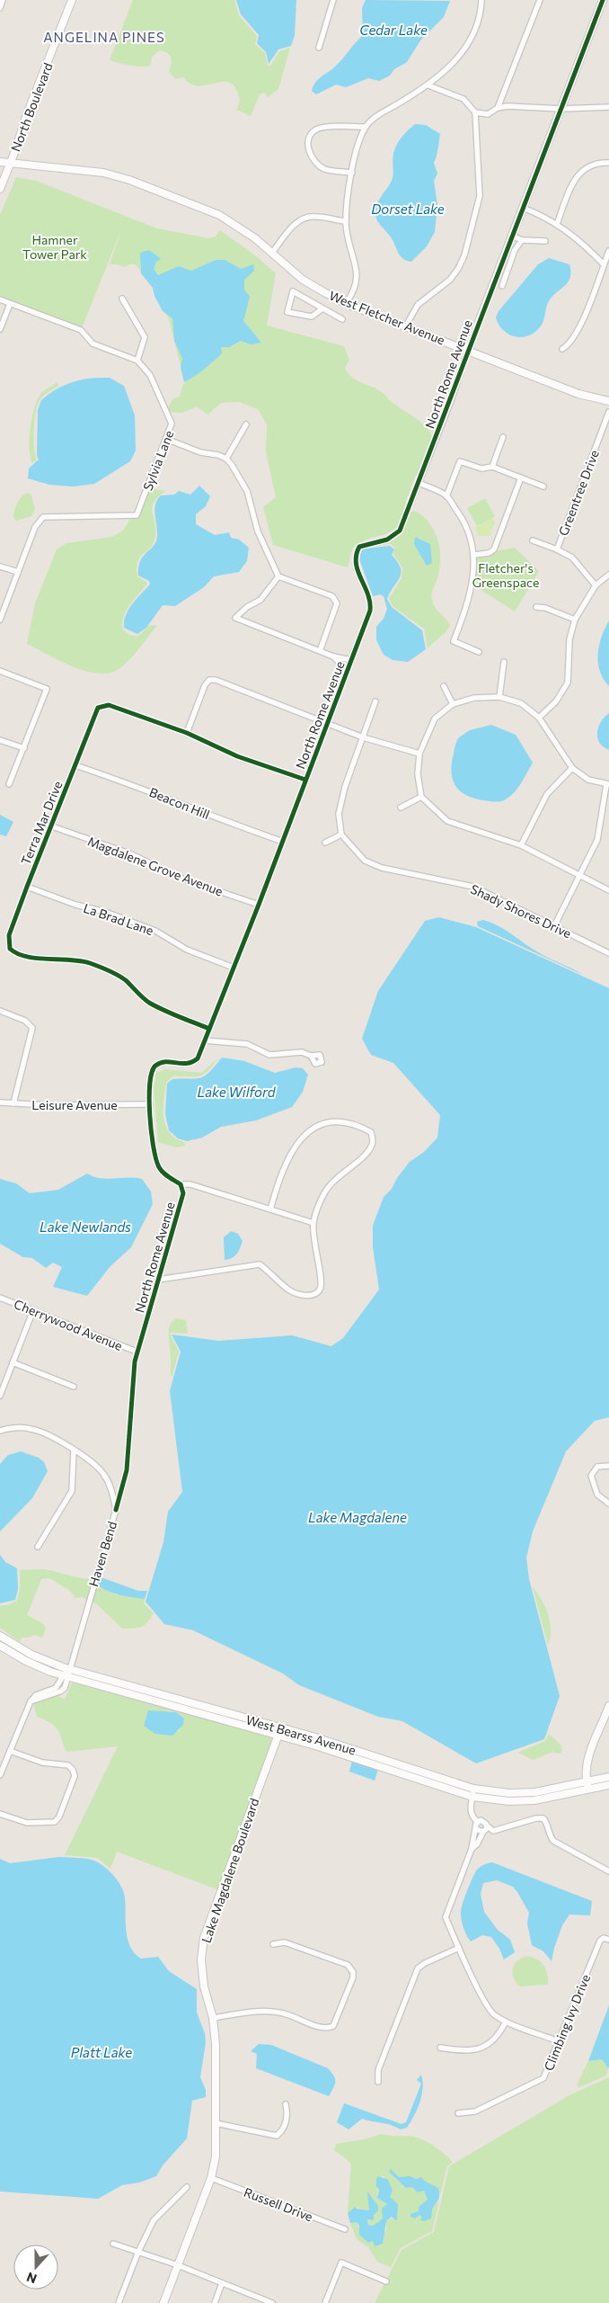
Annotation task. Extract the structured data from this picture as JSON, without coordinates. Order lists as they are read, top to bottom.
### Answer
{
  "streets": {
    "main road": [
      "North Boulevard",
      "West Fletcher Avenue",
      "North Rome Avenue",
      "West Bearss Avenue",
      "Lake Magdalene Boulevard"
    ],
    "street": [
      "Sylvia Lane",
      "Greentree Drive",
      "Beacon Hill",
      "Terra Mar Drive",
      "Magdalene Grove Avenue",
      "Shady Shores Drive",
      "La Brad Lane",
      "Leisure Avenue",
      "Cherrywood Avenue",
      "Haven Bend",
      "Climbing Ivy Drive",
      "Russell Drive"
    ]
  },
  "crossings": [
    ["North Boulevard", "West Fletcher Avenue"],
    ["West Fletcher Avenue", "North Rome Avenue"],
    ["North Rome Avenue", "Beacon Hill"],
    ["North Rome Avenue", "Terra Mar Drive"],
    ["North Rome Avenue", "Magdalene Grove Avenue"],
    ["North Rome Avenue", "La Brad Lane"],
    ["North Rome Avenue", "Leisure Avenue"],
    ["North Rome Avenue", "Cherrywood Avenue"],
    ["North Rome Avenue", "Haven Bend"],
    ["Beacon Hill", "Terra Mar Drive"],
    ["Terra Mar Drive", "Magdalene Grove Avenue"],
    ["Terra Mar Drive", "La Brad Lane"],
    ["Haven Bend", "West Bearss Avenue"],
    ["West Bearss Avenue", "Lake Magdalene Boulevard"],
    ["Lake Magdalene Boulevard", "Russell Drive"]
  ],
  "districts": ["ANGELINA PINES"],
  "water": [
    "Cedar Lake",
    "Dorset Lake",
    "Lake Wilford",
    "Lake Newlands",
    "Lake Magdalene",
    "Platt Lake"
  ],
  "parks": ["Hamner Tower Park", "Fletcher's Greenspace"],
  "north": "bottom"
}
